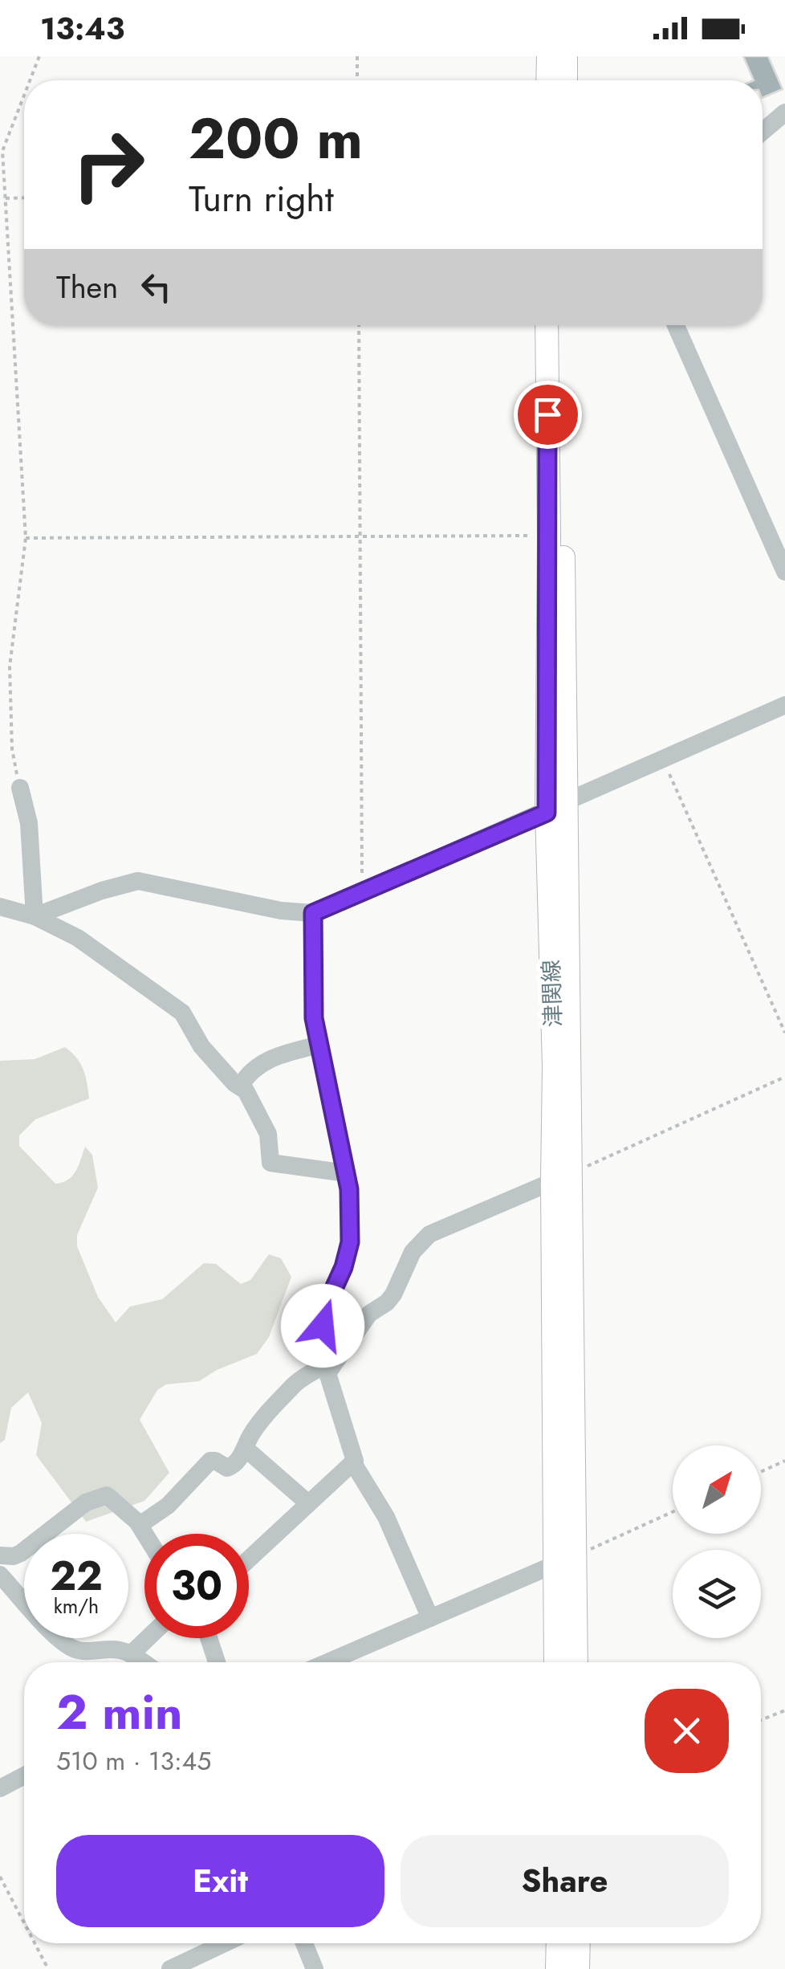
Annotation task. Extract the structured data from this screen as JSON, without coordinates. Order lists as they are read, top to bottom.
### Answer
{
  "streets": {
    "main road": ["津関線"]
  },
  "north": "top right",
  "page": {
    "status": "13:43",
    "turn": ["200 m", "Turn right"],
    "then": "Then",
    "speed": "22 km/h",
    "limit": "30",
    "heading": ["2 min", "510 m · 13:45"],
    "buttons": ["Exit", "Share"]
  }
}
